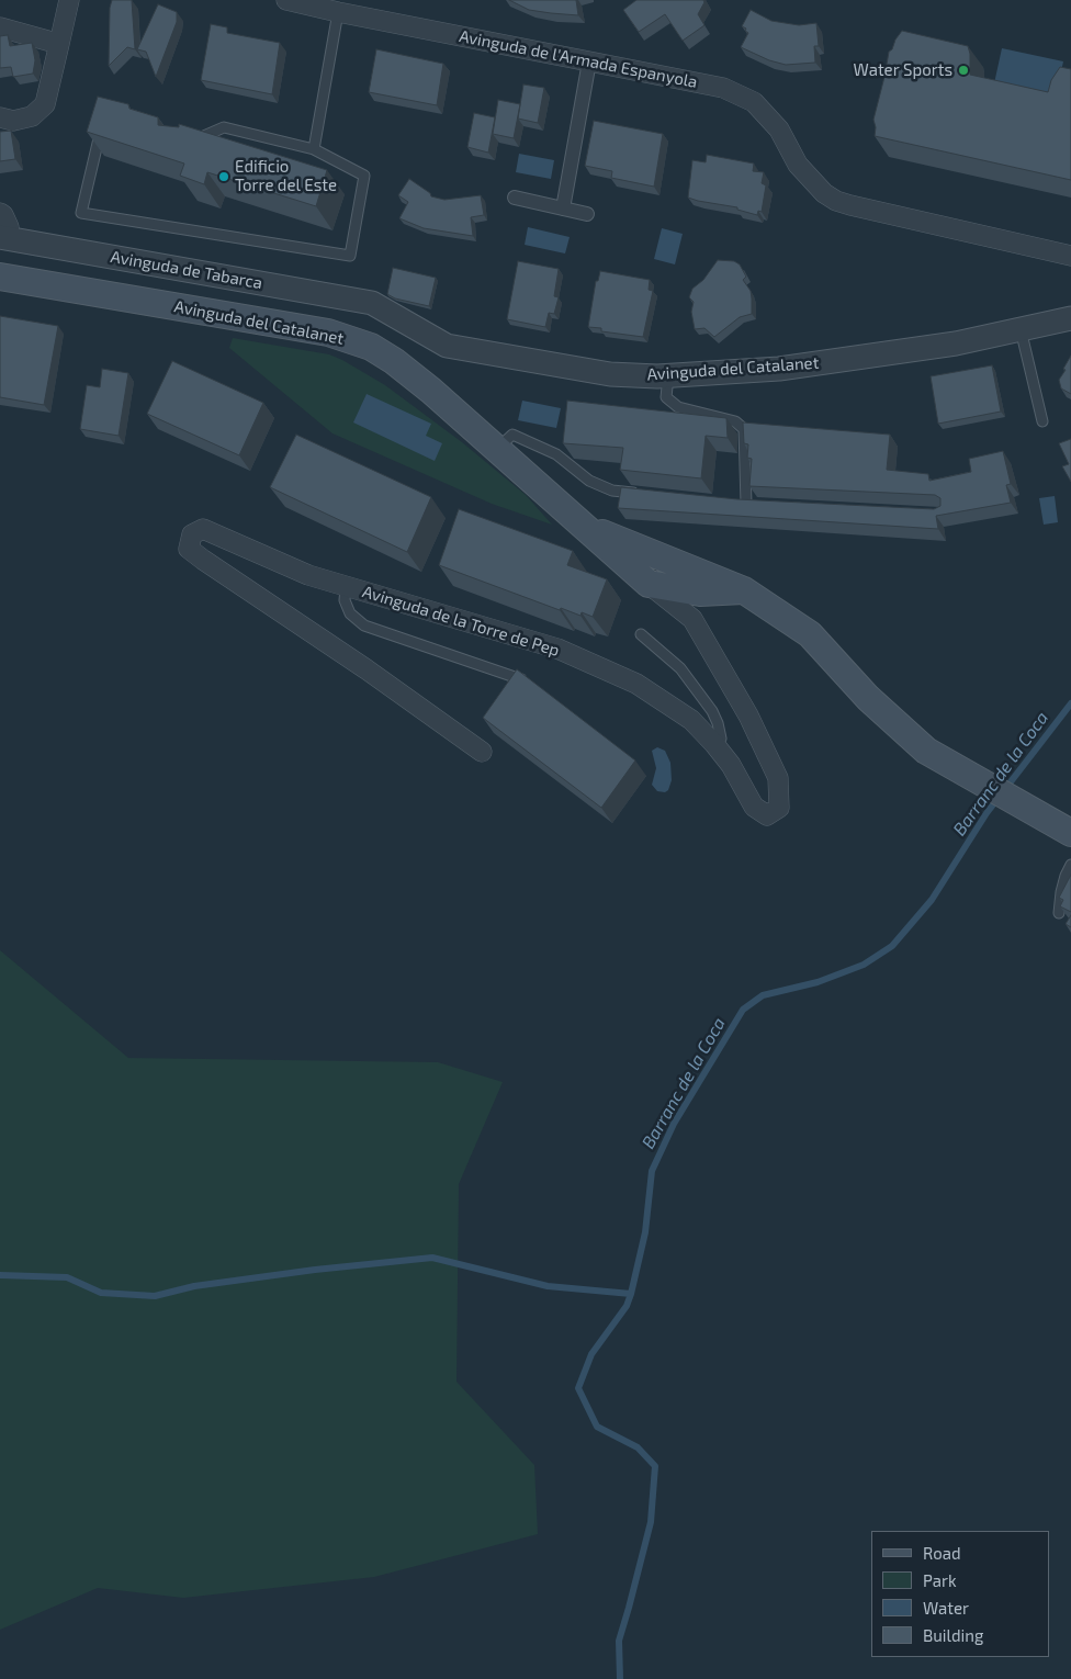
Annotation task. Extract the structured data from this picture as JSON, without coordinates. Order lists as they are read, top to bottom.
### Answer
{
  "streets": {
    "main road": ["Avinguda del Catalanet"],
    "street": ["Avinguda de l'Armada Espanyola", "Avinguda de Tabarca", "Avinguda de la Torre de Pep"]
  },
  "crossings": [
    ["Avinguda de Tabarca", "Avinguda del Catalanet"],
    ["Avinguda del Catalanet", "Avinguda de la Torre de Pep"]
  ],
  "water": ["Barranc de la Coca"],
  "places": ["Water Sports", "Edificio Torre del Este"],
  "legend": [
    "Road",
    "Park",
    "Water",
    "Building"
  ]
}
